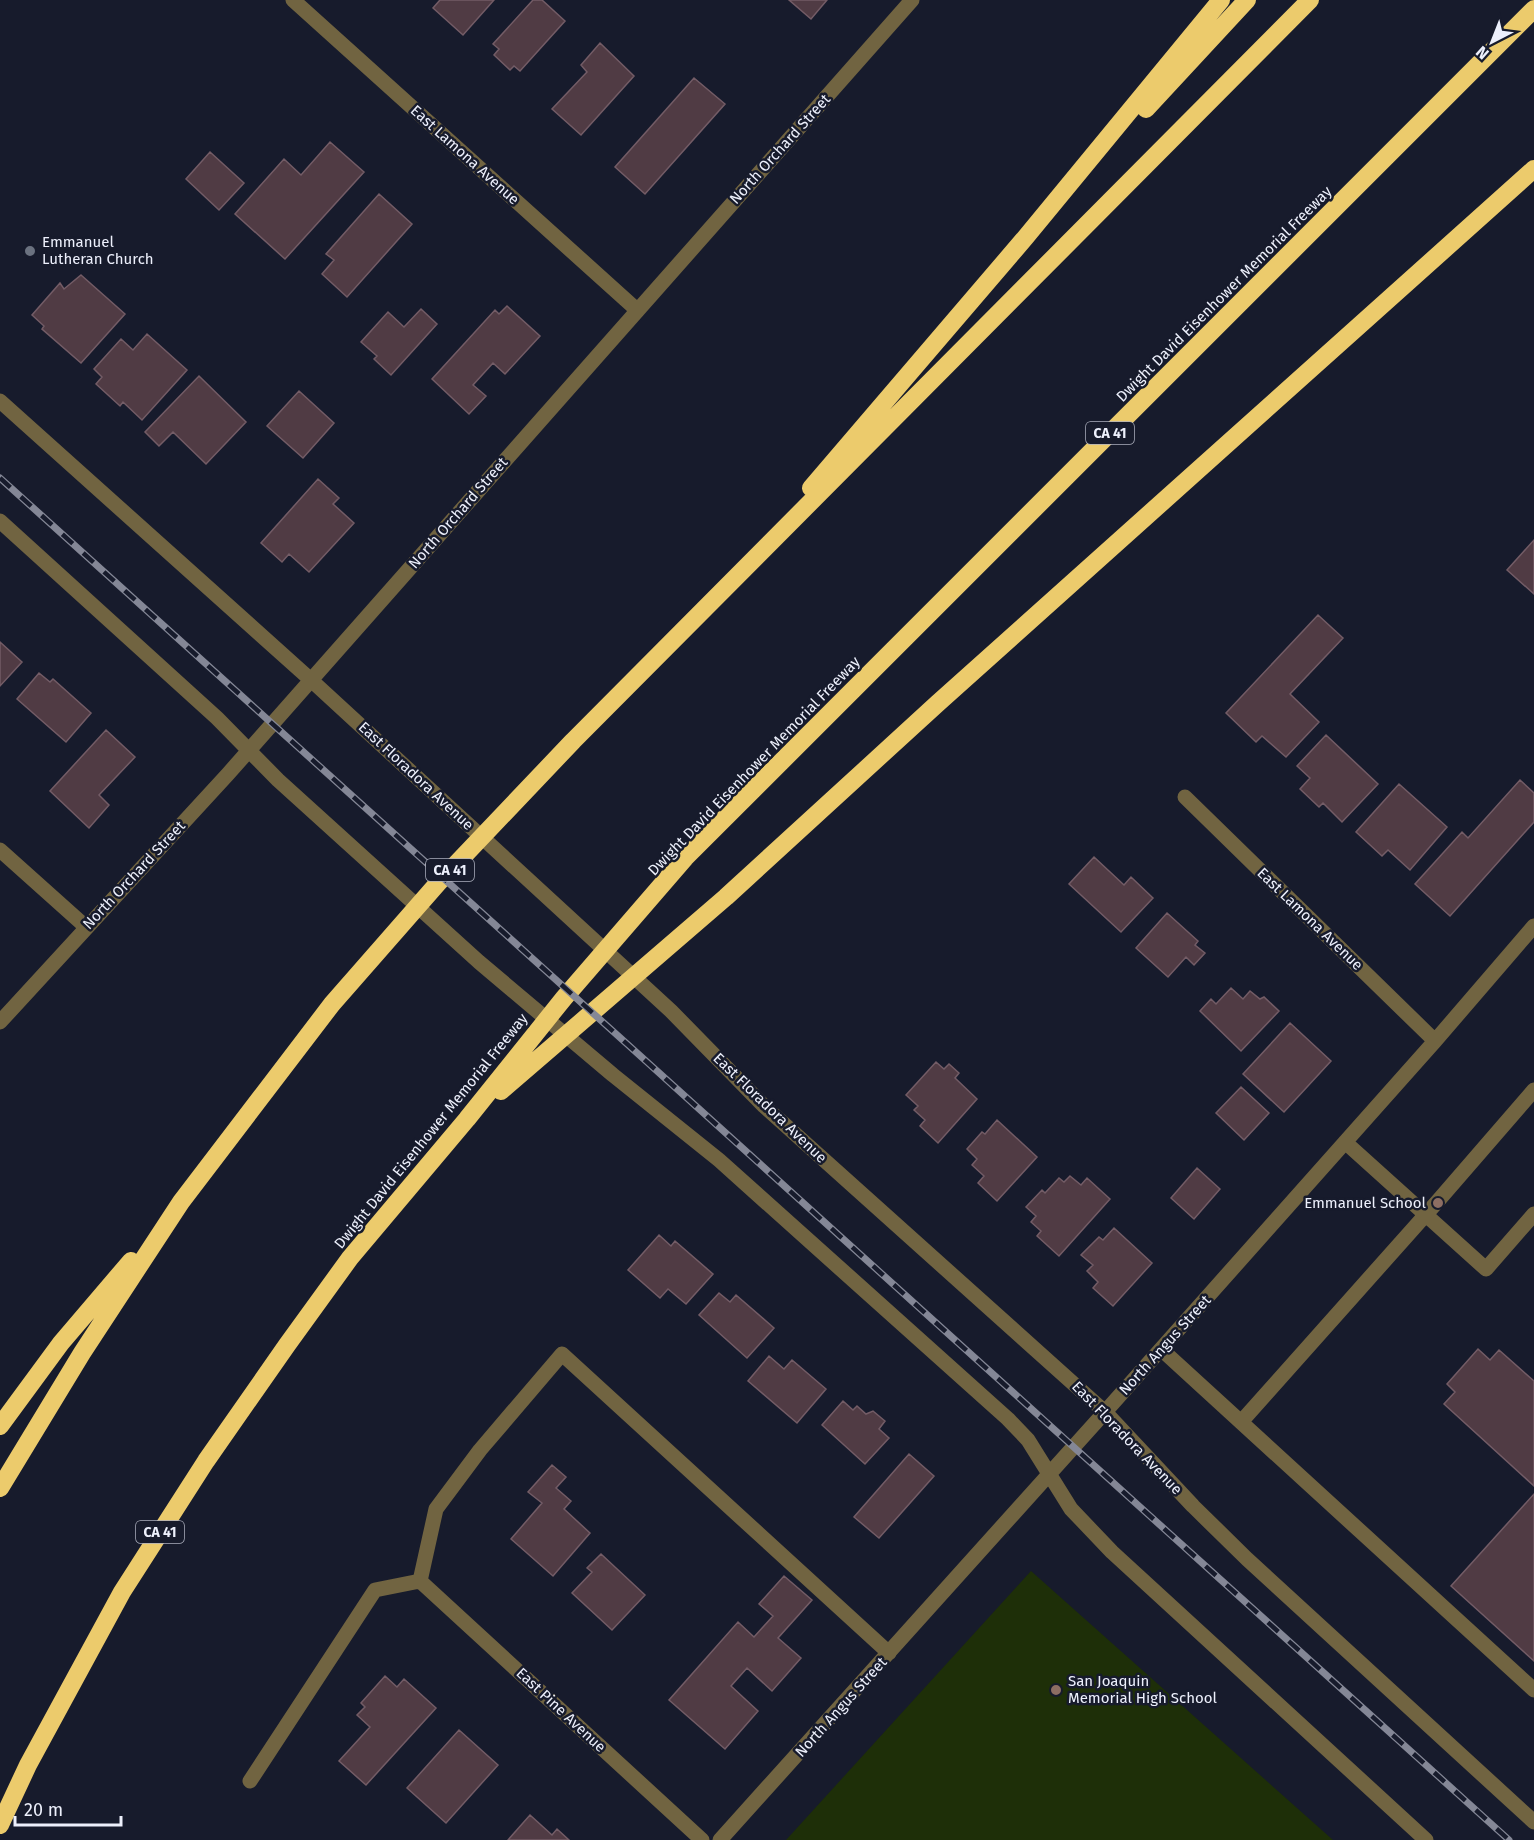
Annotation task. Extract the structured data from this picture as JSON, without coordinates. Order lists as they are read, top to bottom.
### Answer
{
  "streets": {
    "highway": ["Dwight David Eisenhower Memorial Freeway", "CA 41"],
    "street": [
      "North Orchard Street",
      "East Lamona Avenue",
      "East Floradora Avenue",
      "North Angus Street",
      "East Pine Avenue"
    ]
  },
  "crossings": [
    ["North Orchard Street", "East Lamona Avenue"],
    ["North Orchard Street", "East Floradora Avenue"],
    ["East Lamona Avenue", "North Angus Street"],
    ["East Floradora Avenue", "North Angus Street"]
  ],
  "places": ["Emmanuel Lutheran Church", "Emmanuel School", "San Joaquin Memorial High School"],
  "scale_bar": "20 m",
  "north": "bottom left"
}
